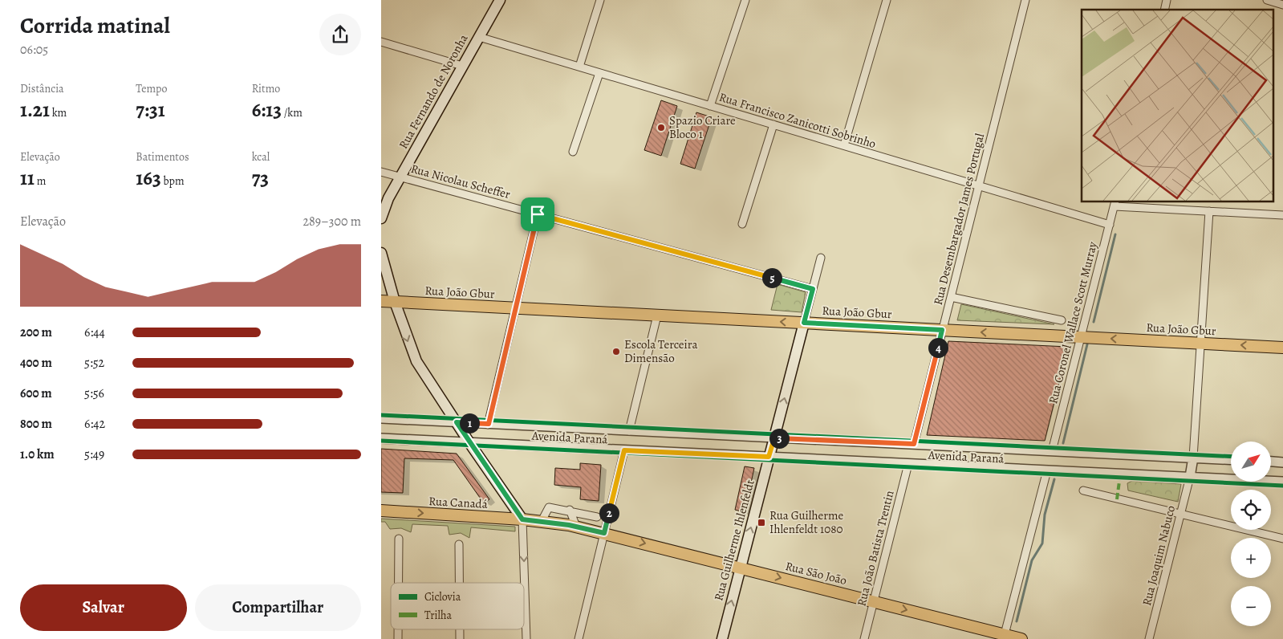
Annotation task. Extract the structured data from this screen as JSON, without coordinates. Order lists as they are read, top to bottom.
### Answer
{
  "streets": {
    "main road": [
      "Rua Fernando de Noronha",
      "Rua João Gbur",
      "Rua Canadá",
      "Rua Guilherme Ihlenfeldt",
      "Rua São João"
    ],
    "street": [
      "Rua Francisco Zanicotti Sobrinho",
      "Rua Nicolau Scheffer",
      "Rua Desembargador James Portugal",
      "Rua Coronel Wallace Scott Murray",
      "Avenida Paraná",
      "Rua João Batista Trentin",
      "Rua Joaquim Nabuco"
    ]
  },
  "crossings": [
    ["Rua Fernando de Noronha", "Rua Francisco Zanicotti Sobrinho"],
    ["Rua Fernando de Noronha", "Rua Nicolau Scheffer"],
    ["Rua Francisco Zanicotti Sobrinho", "Rua Desembargador James Portugal"],
    ["Rua Francisco Zanicotti Sobrinho", "Rua Coronel Wallace Scott Murray"],
    ["Rua Desembargador James Portugal", "Rua João Gbur"],
    ["Rua Desembargador James Portugal", "Avenida Paraná"],
    ["Rua João Gbur", "Rua Coronel Wallace Scott Murray"],
    ["Rua João Gbur", "Rua Guilherme Ihlenfeldt"],
    ["Rua Coronel Wallace Scott Murray", "Avenida Paraná"],
    ["Avenida Paraná", "Rua Guilherme Ihlenfeldt"],
    ["Avenida Paraná", "Rua João Batista Trentin"],
    ["Avenida Paraná", "Rua Joaquim Nabuco"],
    ["Rua Canadá", "Rua São João"],
    ["Rua Guilherme Ihlenfeldt", "Rua São João"],
    ["Rua João Batista Trentin", "Rua São João"]
  ],
  "one_way": [
    "Rua João Gbur",
    "Rua Canadá",
    "Rua Guilherme Ihlenfeldt",
    "Rua São João"
  ],
  "places": {
    "other": ["Spazio Criare Bloco 1", "Escola Terceira Dimensão"],
    "transit": ["Rua Guilherme Ihlenfeldt 1080"]
  },
  "legend": ["Ciclovia", "Trilha"],
  "north": "top right",
  "page": {
    "heading": ["Corrida matinal", "06:05"],
    "stats": [
      ["Distância", "1.21 km"],
      ["Tempo", "7:31"],
      ["Ritmo", "6:13 /km"],
      ["Elevação", "11 m"],
      ["Batimentos", "163 bpm"],
      ["kcal", "73"]
    ],
    "chart": ["Elevação", "289–300 m"],
    "pins": [
      "5",
      "4",
      "1",
      "3",
      "2"
    ],
    "list": [
      {
        "name": "200 m",
        "note": "6:44"
      },
      {
        "name": "400 m",
        "note": "5:52"
      },
      {
        "name": "600 m",
        "note": "5:56"
      },
      {
        "name": "800 m",
        "note": "6:42"
      },
      {
        "name": "1.0 km",
        "note": "5:49"
      }
    ],
    "map_buttons": ["+", "−"],
    "buttons": ["Salvar", "Compartilhar"]
  }
}
